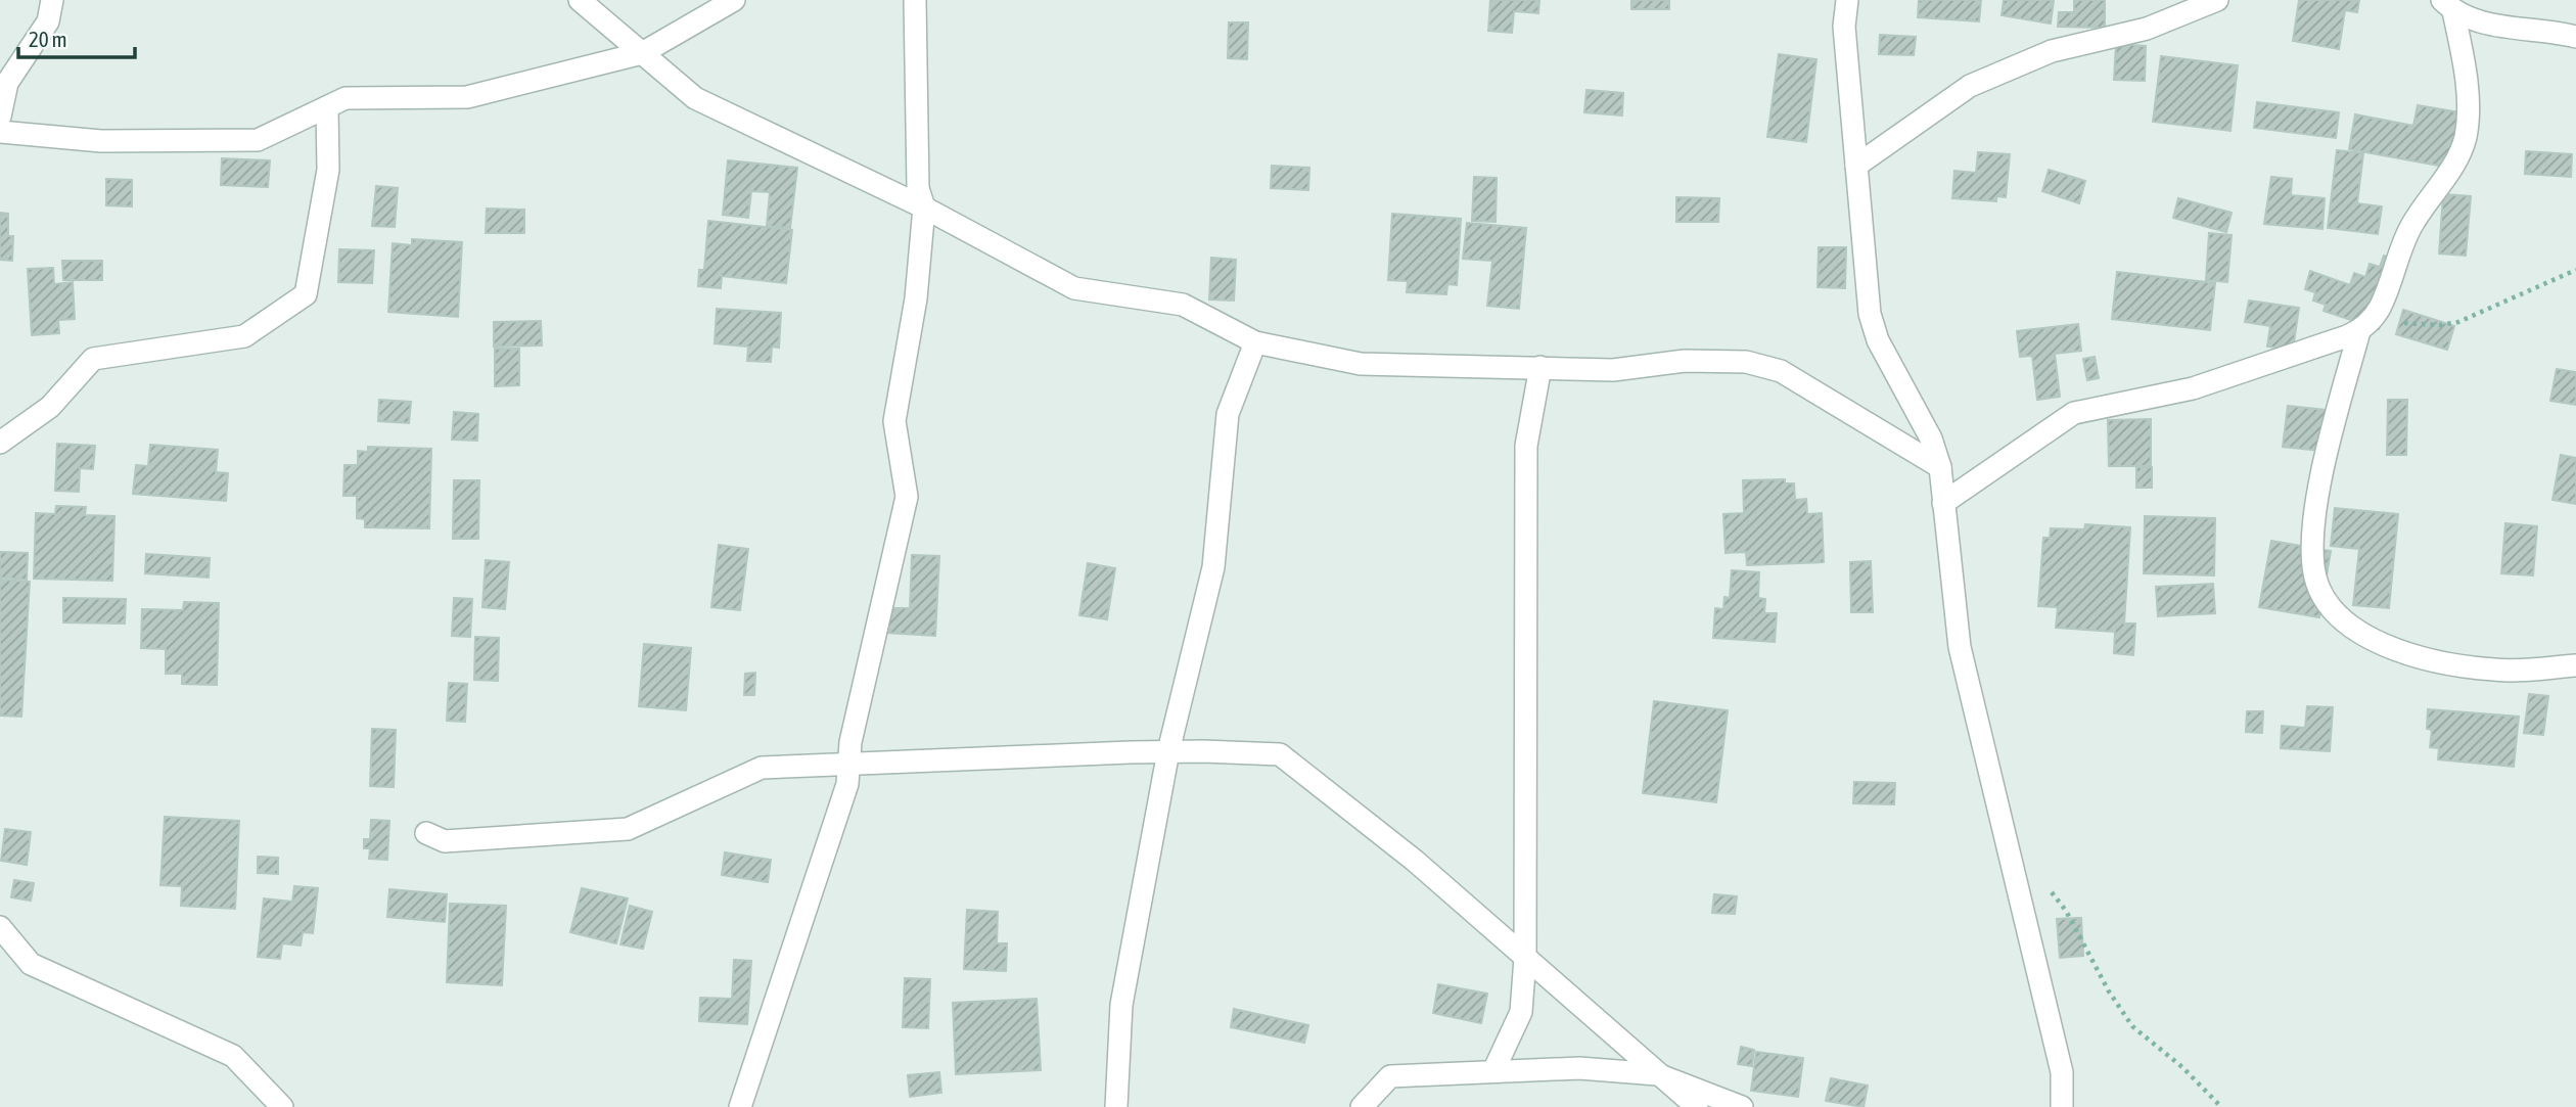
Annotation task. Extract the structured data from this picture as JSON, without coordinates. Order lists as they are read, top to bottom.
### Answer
{
  "scale_bar": "20 m"
}
